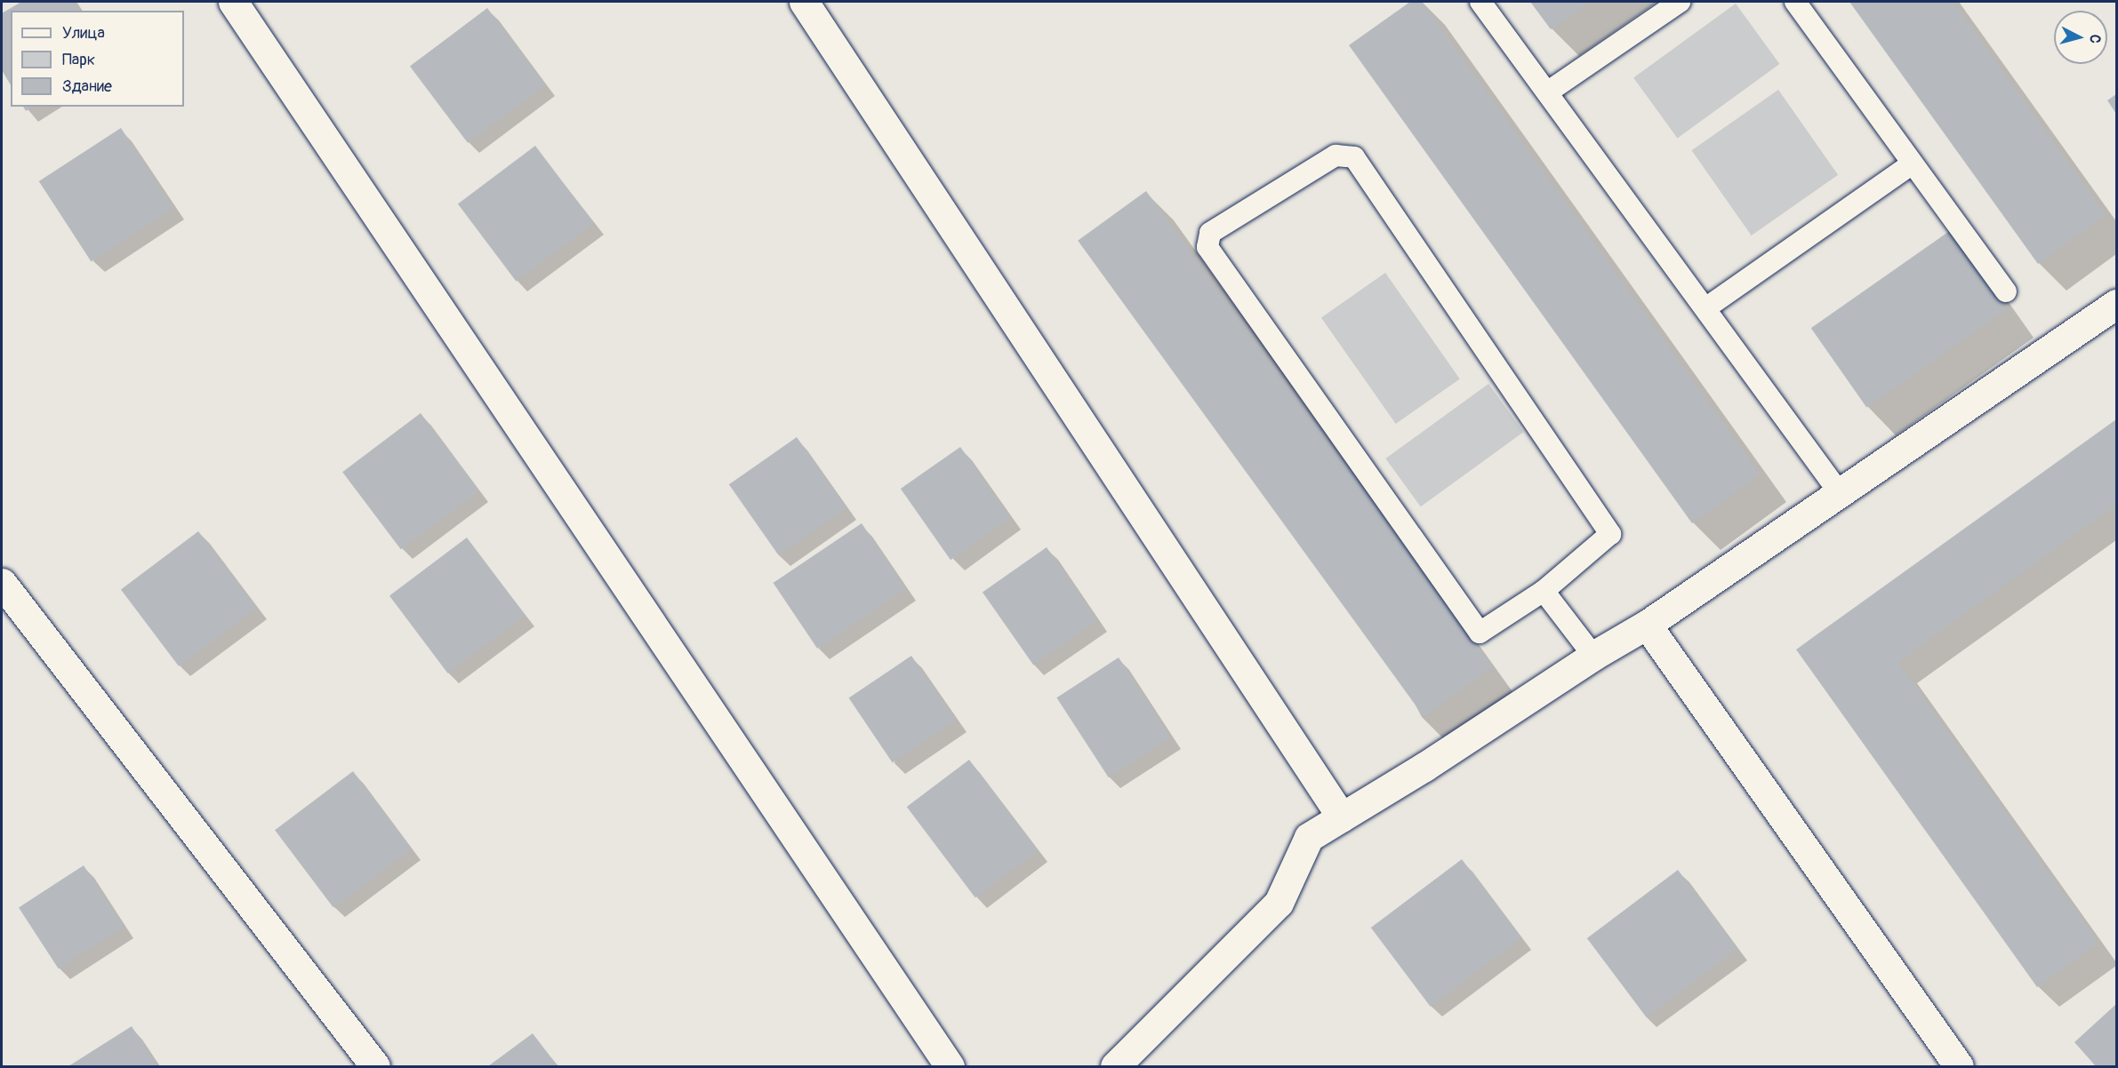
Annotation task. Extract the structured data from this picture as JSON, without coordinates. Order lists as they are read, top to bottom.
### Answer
{
  "legend": ["Улица", "Парк", "Здание"],
  "north": "right"
}
